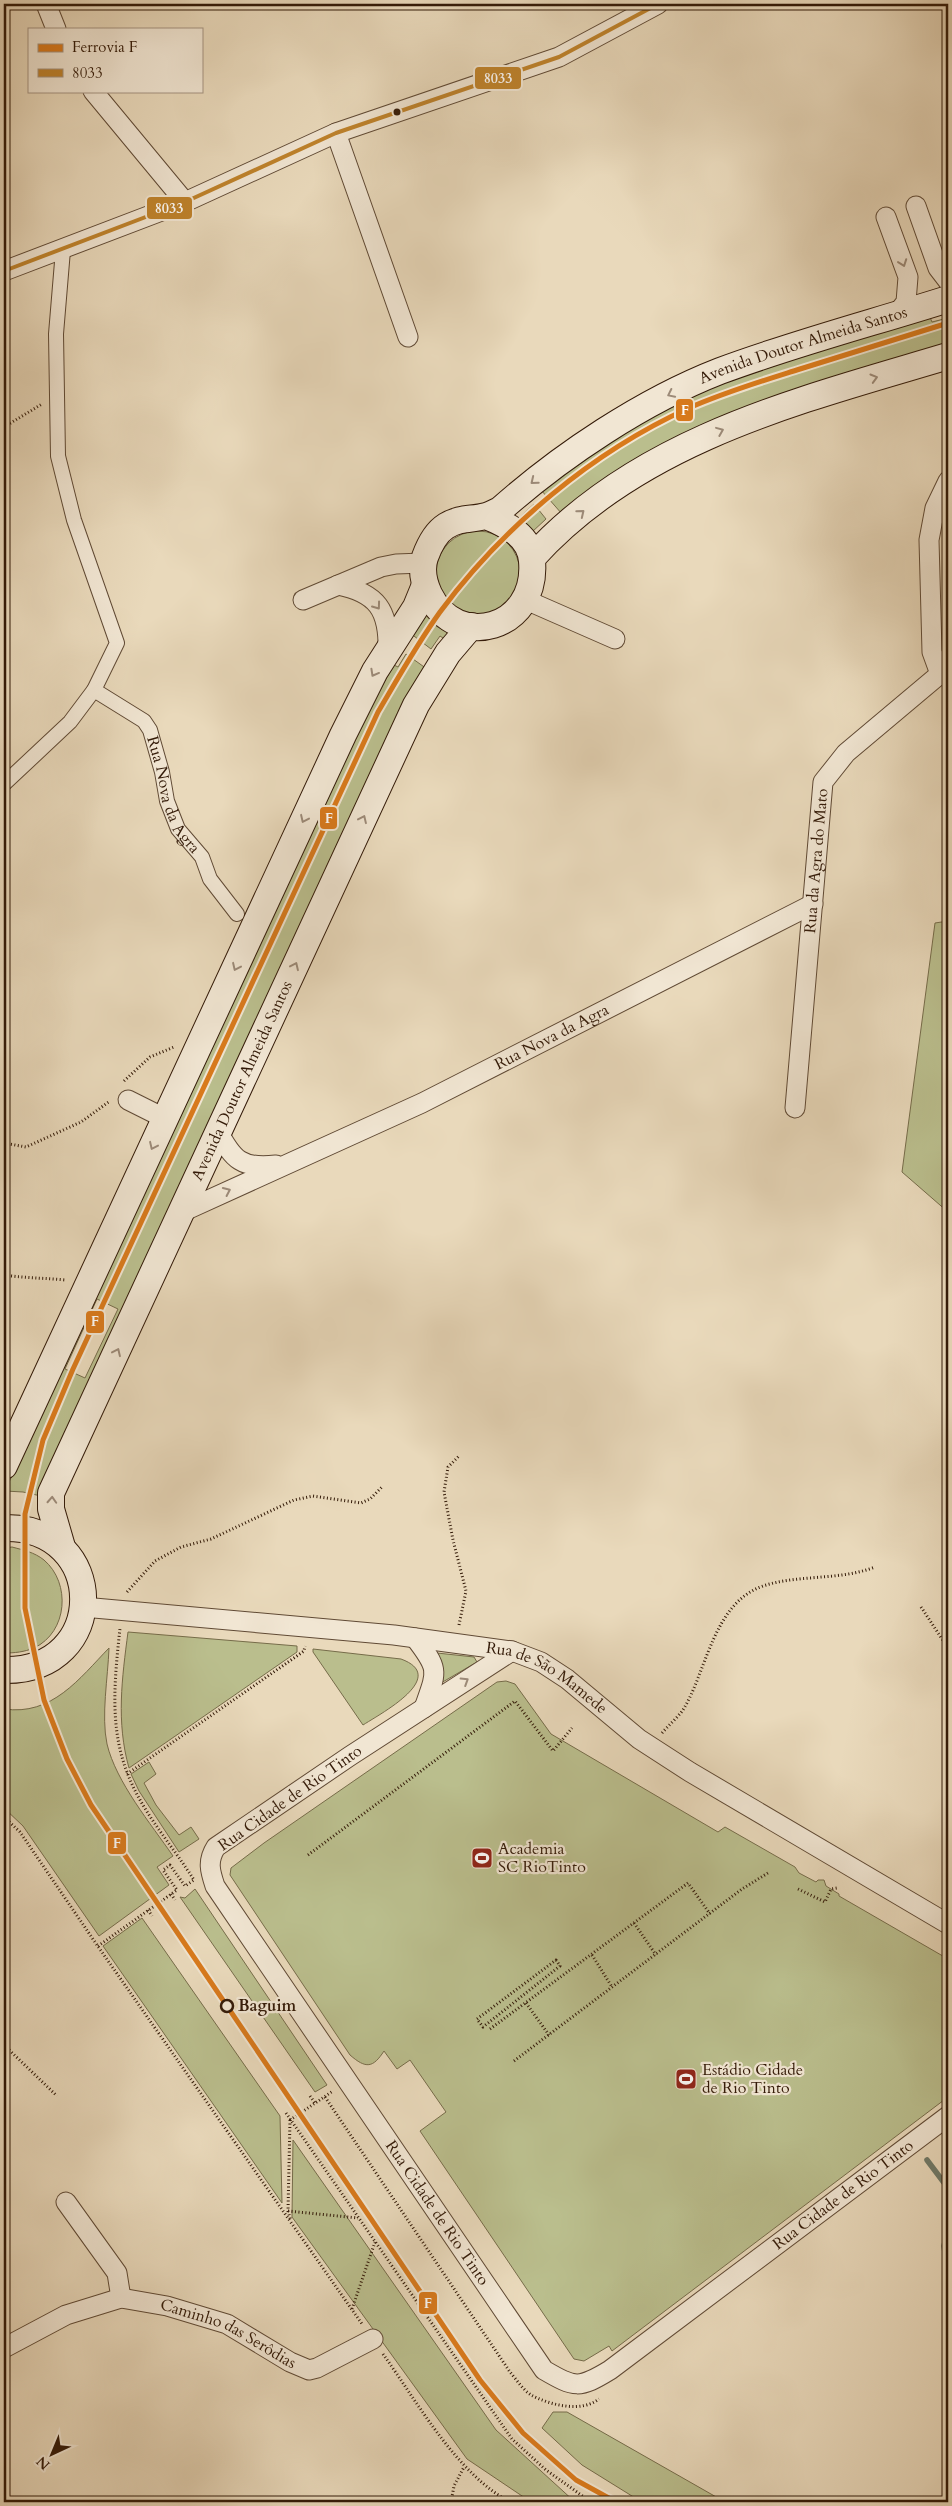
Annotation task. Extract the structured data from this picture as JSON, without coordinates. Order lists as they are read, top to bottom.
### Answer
{
  "streets": {
    "main road": ["Avenida Doutor Almeida Santos"],
    "street": [
      "Rua Nova da Agra",
      "Rua da Agra do Mato",
      "Rua de São Mamede",
      "Rua Cidade de Rio Tinto",
      "Caminho das Serôdias"
    ]
  },
  "crossings": [
    ["Avenida Doutor Almeida Santos", "Rua Nova da Agra"],
    ["Rua Nova da Agra", "Rua da Agra do Mato"],
    ["Rua de São Mamede", "Rua Cidade de Rio Tinto"]
  ],
  "places": {
    "sports": ["Academia SC RioTinto", "Estádio Cidade de Rio Tinto"],
    "other": ["Baguim"]
  },
  "lines": ["transit line 8033", "rail line F"],
  "legend": ["Ferrovia F", "8033"],
  "north": "bottom left"
}
